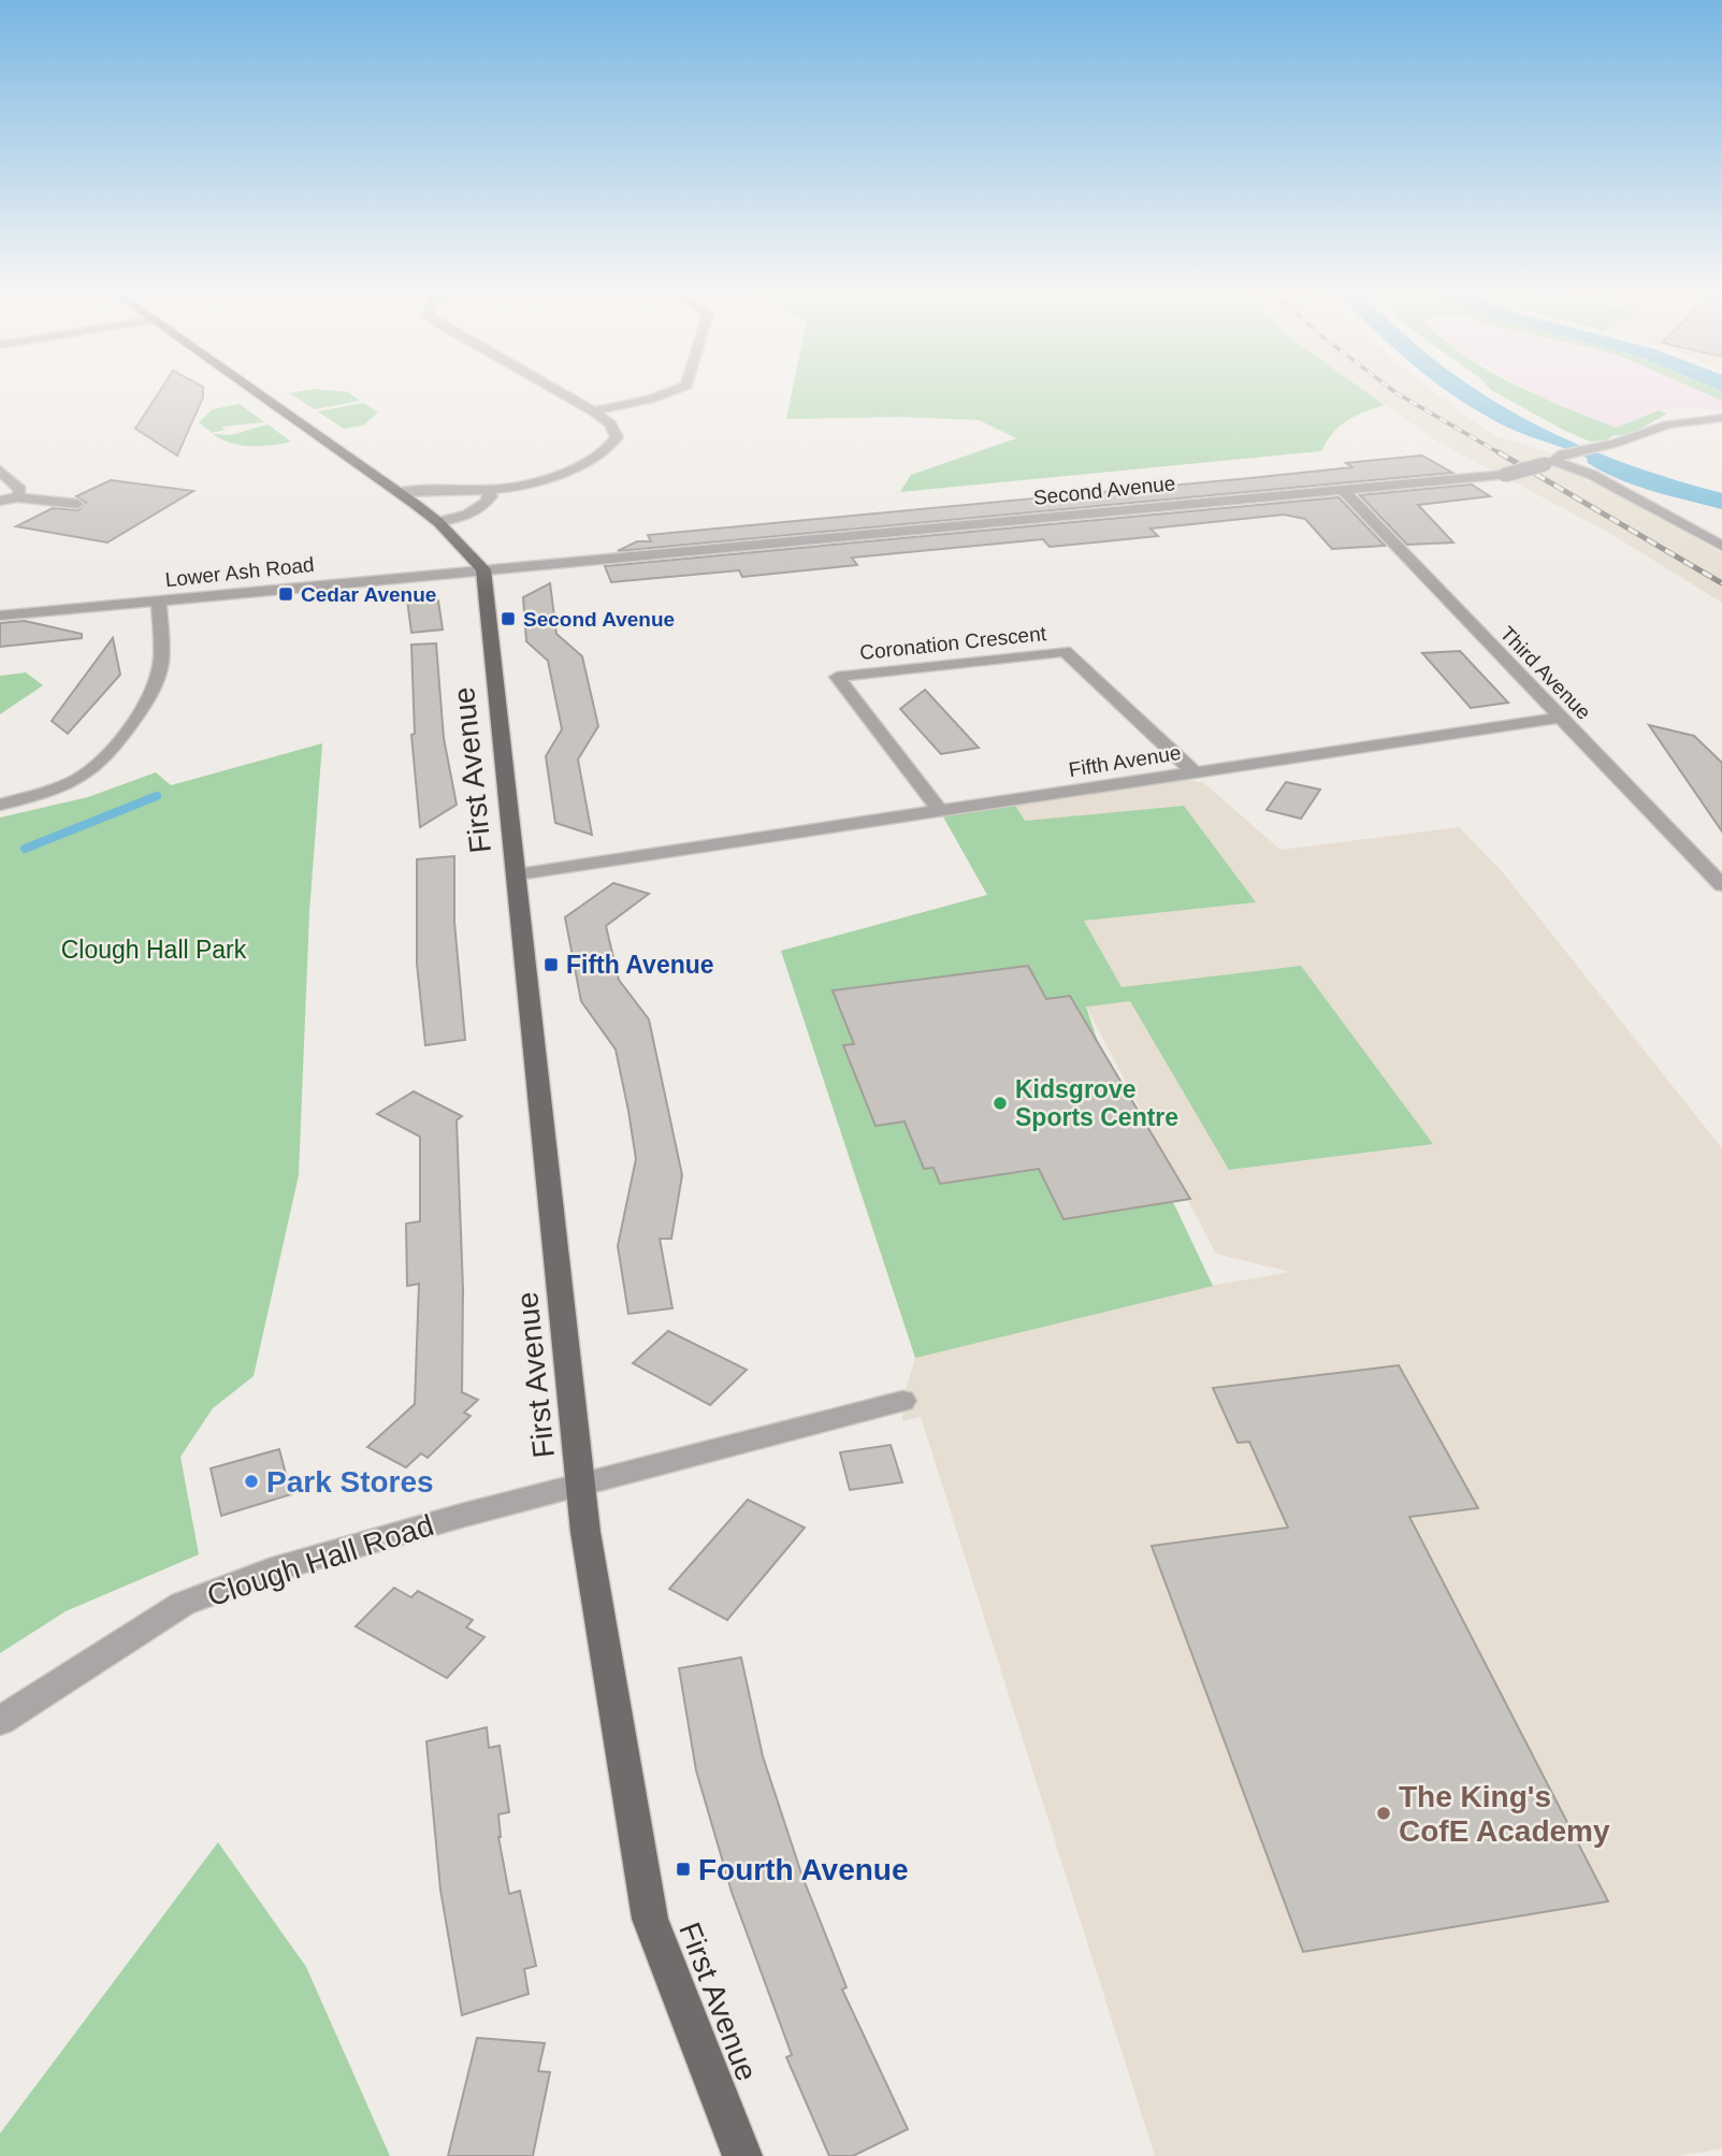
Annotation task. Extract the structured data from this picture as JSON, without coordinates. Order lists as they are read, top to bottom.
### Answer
{
  "streets": {
    "main road": ["First Avenue"],
    "street": [
      "Second Avenue",
      "Lower Ash Road",
      "Coronation Crescent",
      "Third Avenue",
      "Fifth Avenue",
      "Clough Hall Road"
    ]
  },
  "crossings": [
    ["Second Avenue", "Lower Ash Road"],
    ["Second Avenue", "Third Avenue"],
    ["Second Avenue", "First Avenue"],
    ["Lower Ash Road", "First Avenue"],
    ["Coronation Crescent", "Fifth Avenue"],
    ["Third Avenue", "Fifth Avenue"],
    ["Fifth Avenue", "First Avenue"],
    ["First Avenue", "Clough Hall Road"]
  ],
  "parks": ["Clough Hall Park"],
  "places": {
    "transit": [
      "Cedar Avenue",
      "Second Avenue",
      "Fifth Avenue",
      "Fourth Avenue"
    ],
    "other": ["Kidsgrove Sports Centre", "Park Stores", "The King's CofE Academy"]
  }
}
